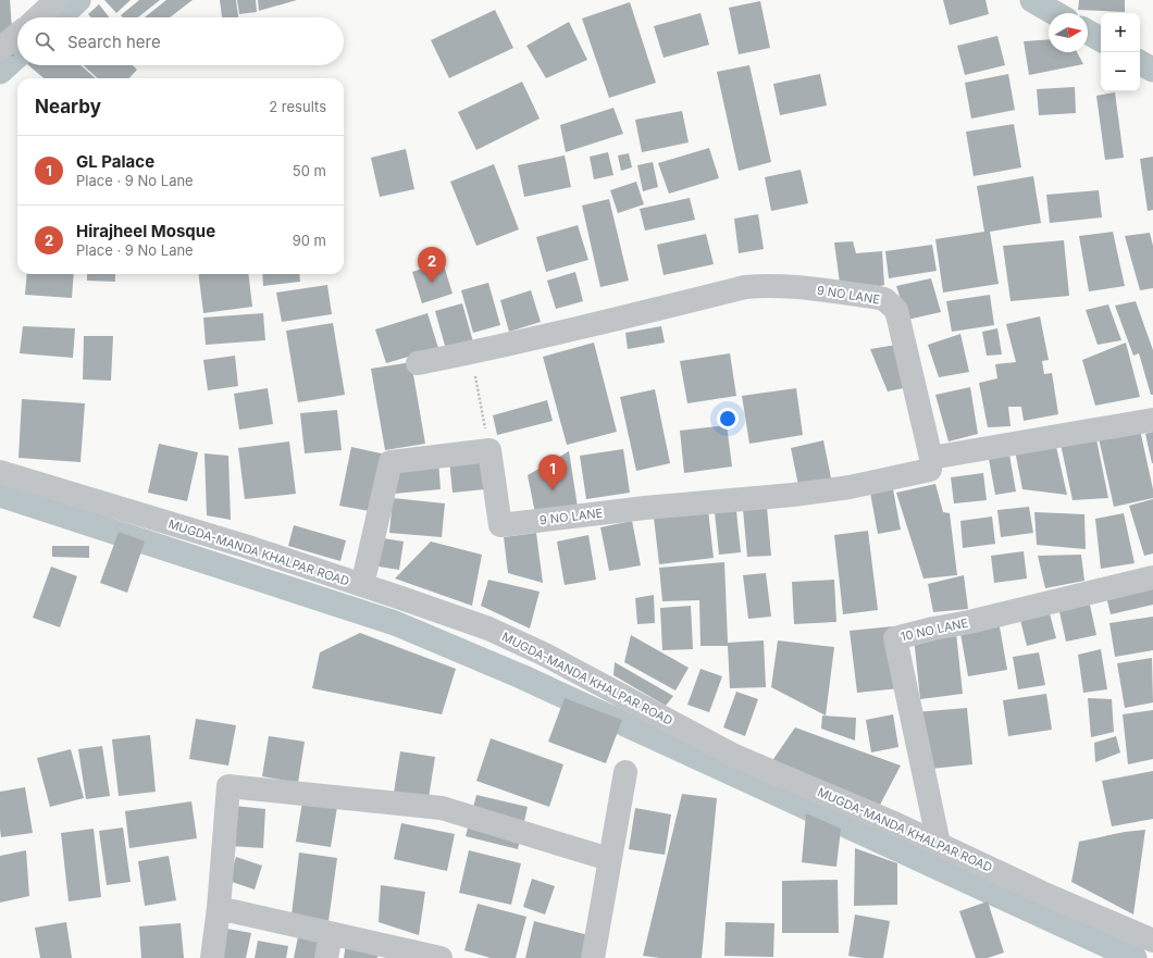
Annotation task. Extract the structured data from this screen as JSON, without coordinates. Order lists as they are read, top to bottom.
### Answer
{
  "streets": {
    "street": ["9 NO LANE", "MUGDA-MANDA KHALPAR ROAD", "10 NO LANE"]
  },
  "crossings": [
    ["MUGDA-MANDA KHALPAR ROAD", "10 NO LANE"]
  ],
  "north": "right",
  "page": {
    "map_buttons": ["+", "−"],
    "search": "Search here",
    "heading": ["Nearby", "2 results"],
    "list": [
      {
        "mark": "1",
        "name": "GL Palace",
        "note": "Place · 9 No Lane",
        "value": "50 m"
      },
      {
        "mark": "2",
        "name": "Hirajheel Mosque",
        "note": "Place · 9 No Lane",
        "value": "90 m"
      }
    ],
    "pins": ["2", "1"]
  }
}
